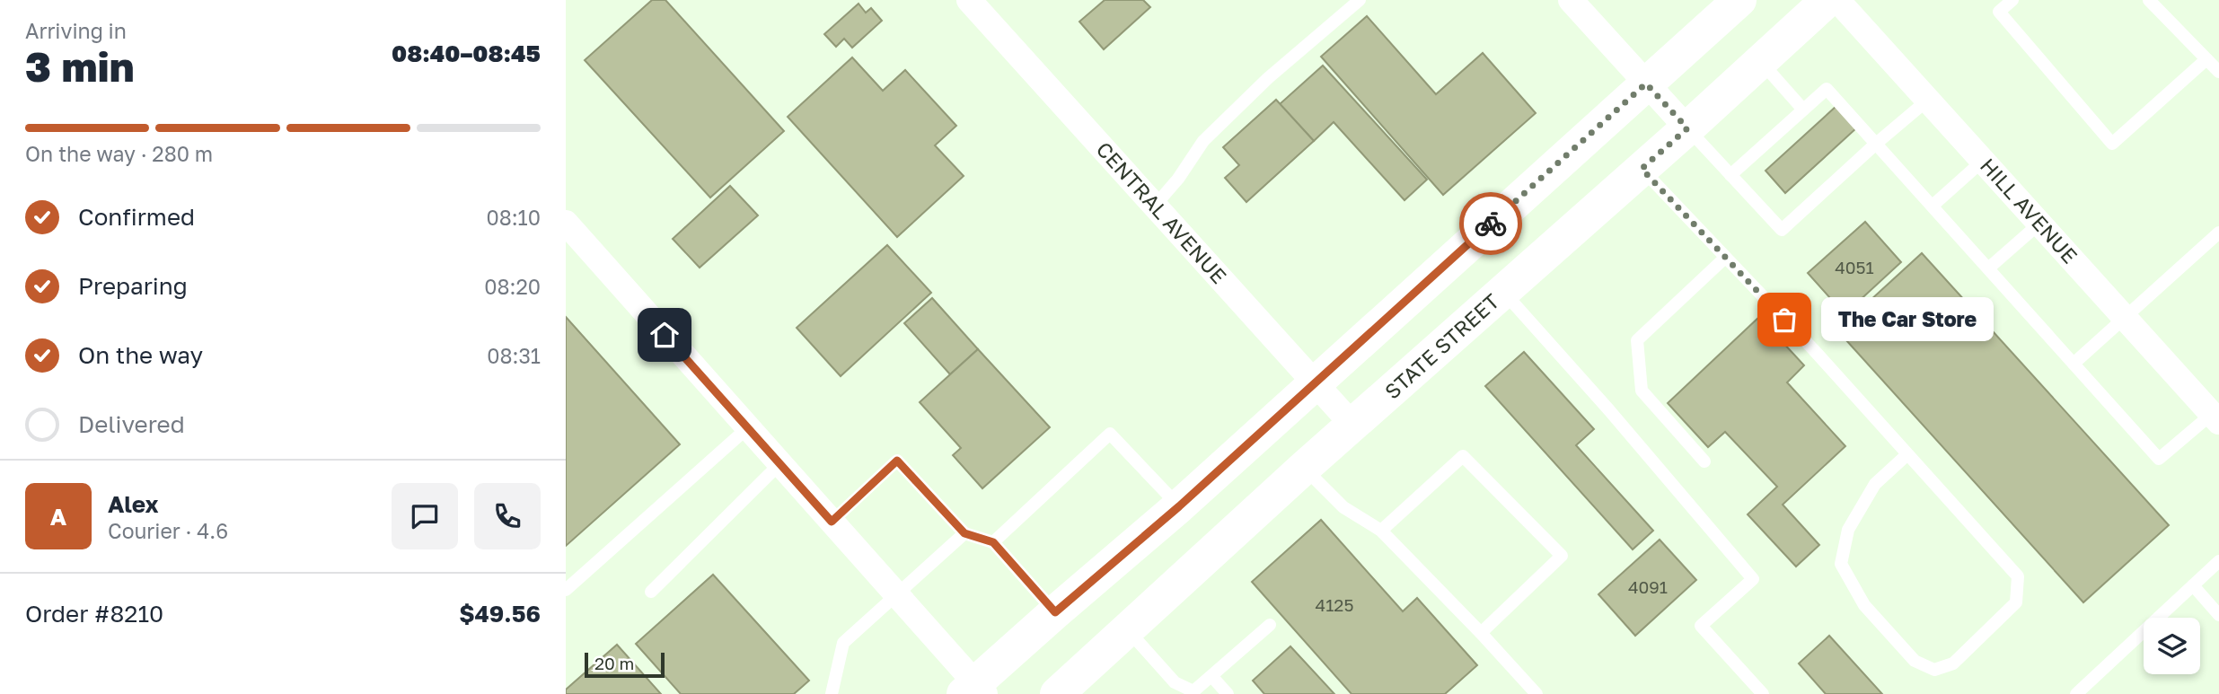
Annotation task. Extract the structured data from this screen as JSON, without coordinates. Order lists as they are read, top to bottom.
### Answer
{
  "streets": {
    "main road": ["STATE STREET"],
    "street": ["HILL AVENUE", "CENTRAL AVENUE"]
  },
  "crossings": [
    ["CENTRAL AVENUE", "STATE STREET"]
  ],
  "places": ["The Car Store"],
  "house_numbers": ["4051", "4091", "4125"],
  "scale_bar": "20 m",
  "page": {
    "heading": ["3 min", "Arriving in", "08:40–08:45"],
    "panel": [
      "Alex",
      "Courier · 4.6",
      "Order #8210",
      "$49.56"
    ],
    "bar": "On the way · 280 m",
    "list": [
      ["Confirmed", "08:10"],
      ["Preparing", "08:20"],
      ["On the way", "08:31"],
      "Delivered"
    ],
    "bubble": "The Car Store",
    "round": "A",
    "scale": "20 m"
  }
}
